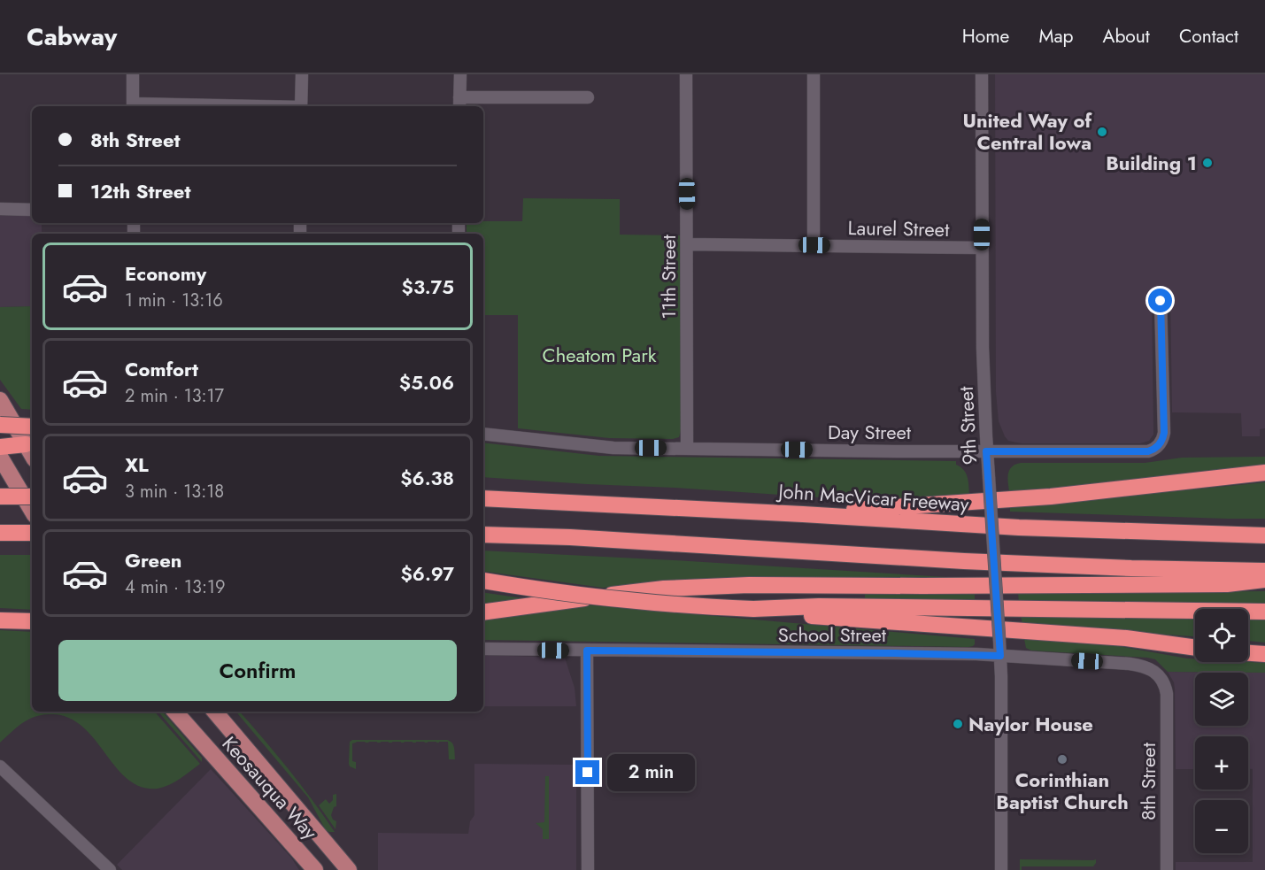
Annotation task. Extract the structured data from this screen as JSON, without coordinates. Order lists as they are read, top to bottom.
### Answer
{
  "streets": {
    "highway": ["John MacVicar Freeway"],
    "main road": ["Keosauqua Way"],
    "street": [
      "Laurel Street",
      "11th Street",
      "9th Street",
      "Day Street",
      "School Street",
      "8th Street"
    ]
  },
  "crossings": [
    ["Laurel Street", "11th Street"],
    ["Laurel Street", "9th Street"],
    ["11th Street", "Day Street"],
    ["9th Street", "Day Street"],
    ["9th Street", "School Street"],
    ["School Street", "8th Street"]
  ],
  "parks": ["Cheatom Park"],
  "places": [
    "United Way of Central Iowa",
    "Building 1",
    "Naylor House",
    "Corinthian Baptist Church"
  ],
  "page": {
    "header": "Cabway",
    "nav": [
      "Home",
      "Map",
      "About",
      "Contact"
    ],
    "banner": ["8th Street", "12th Street"],
    "list": [
      {
        "name": "Economy",
        "note": "1 min · 13:16",
        "value": "$3.75"
      },
      {
        "name": "Comfort",
        "note": "2 min · 13:17",
        "value": "$5.06"
      },
      {
        "name": "XL",
        "note": "3 min · 13:18",
        "value": "$6.38"
      },
      {
        "name": "Green",
        "note": "4 min · 13:19",
        "value": "$6.97"
      }
    ],
    "map_buttons": ["+", "−"],
    "buttons": "Confirm",
    "bubble": "2 min"
  }
}
